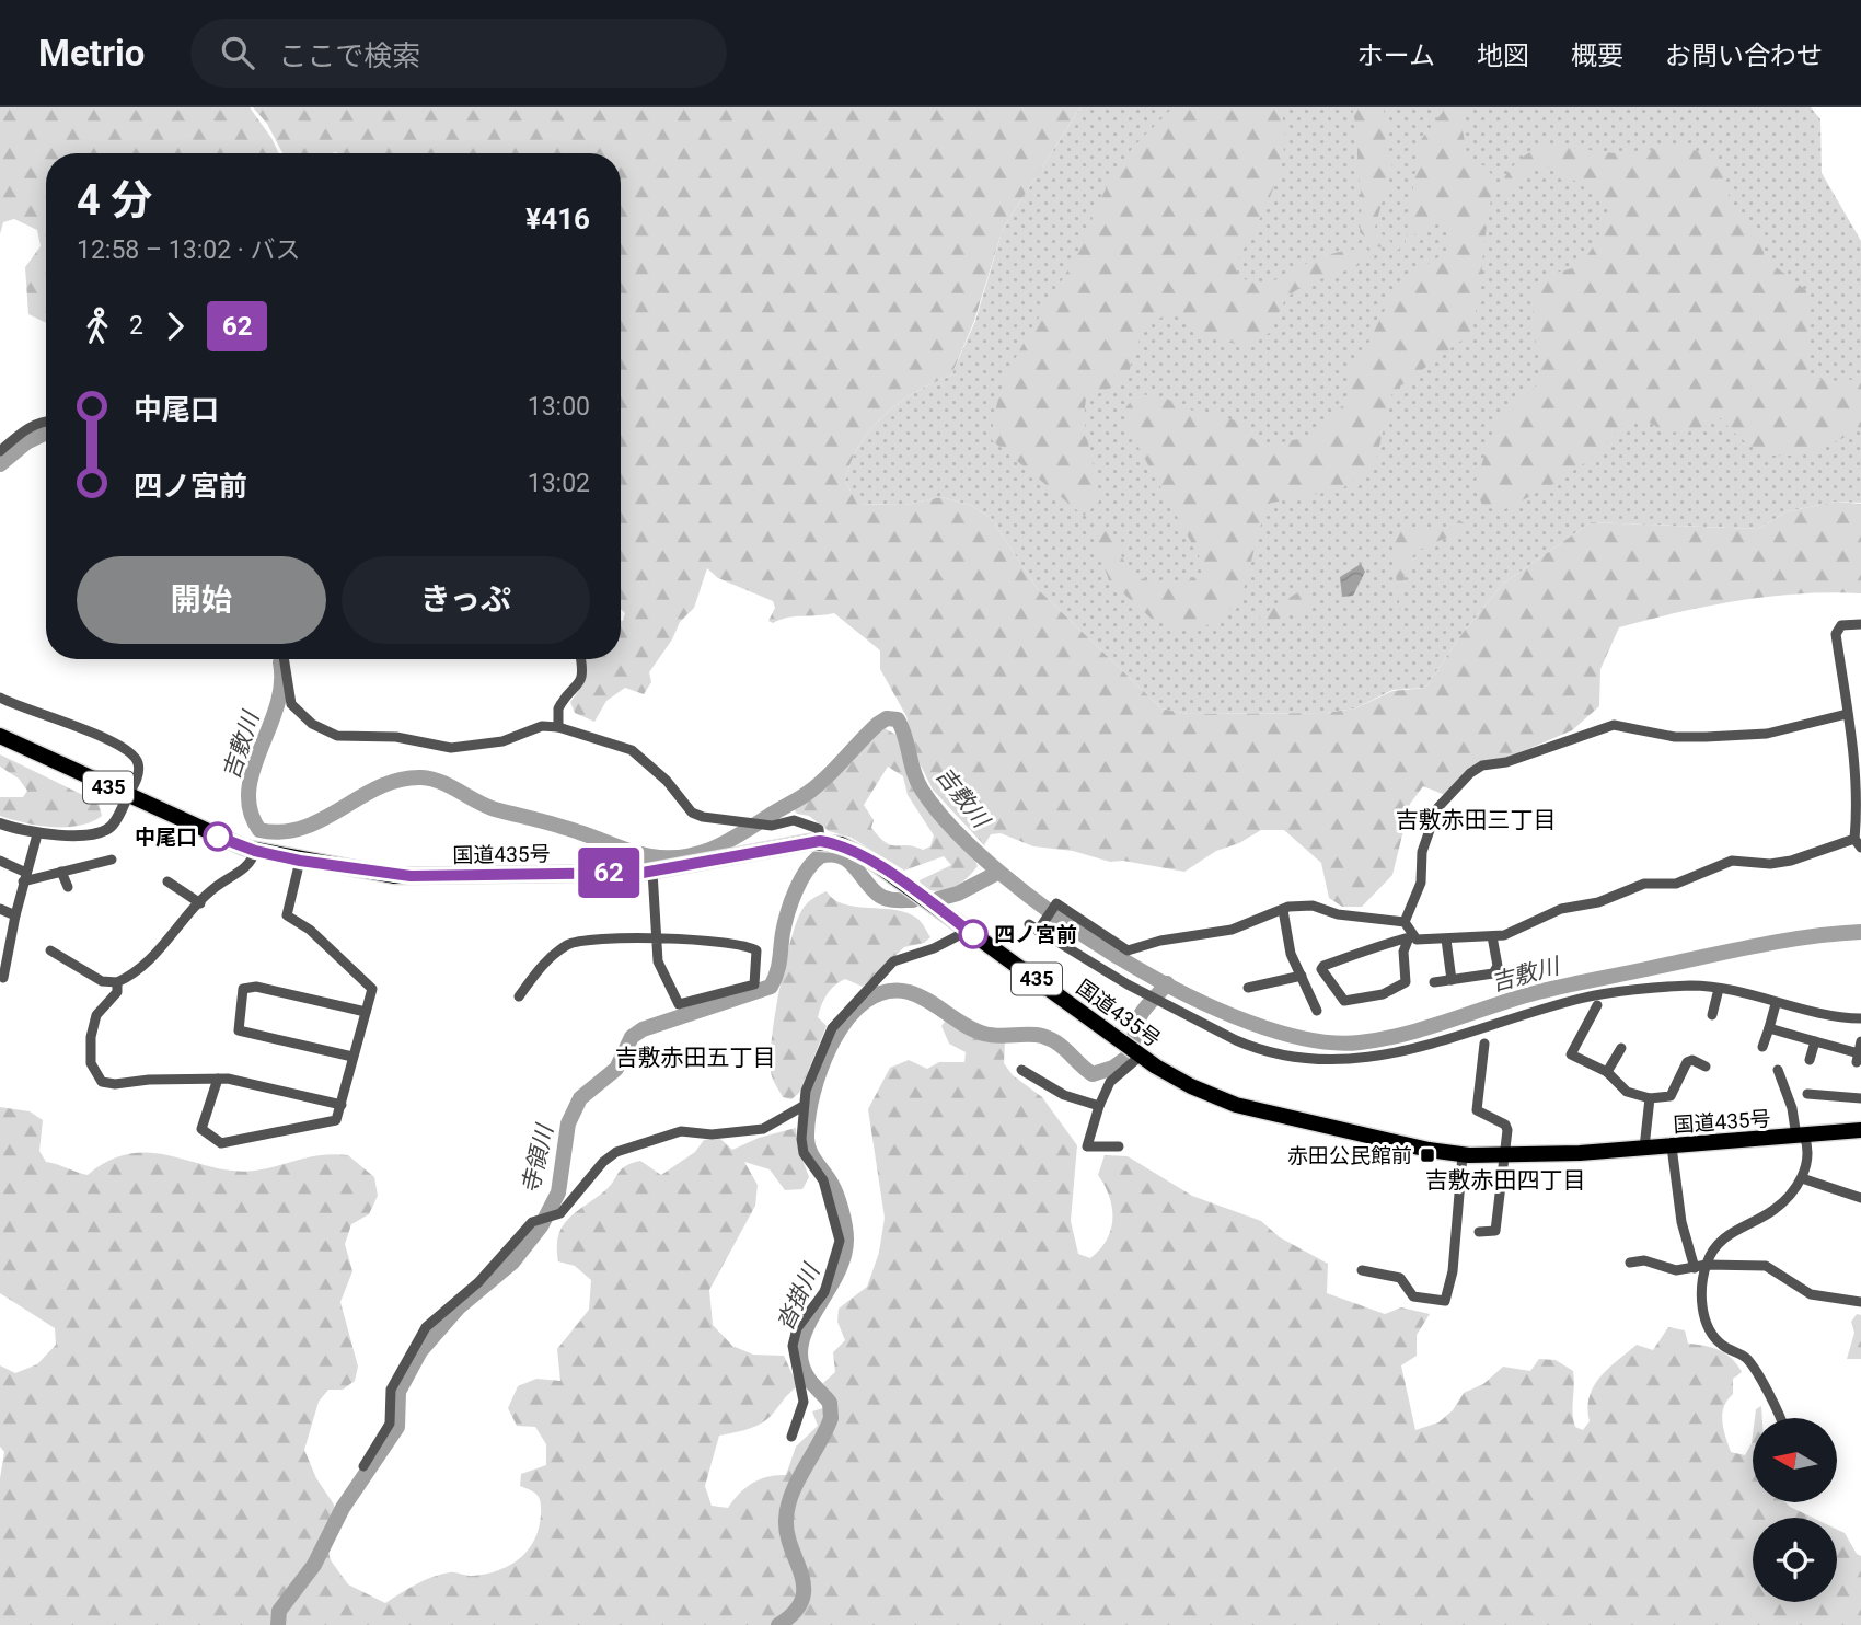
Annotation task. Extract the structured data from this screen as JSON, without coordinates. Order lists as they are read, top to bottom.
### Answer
{
  "streets": {
    "highway": ["435", "国道435号"]
  },
  "districts": ["吉敷赤田三丁目", "吉敷赤田五丁目", "吉敷赤田四丁目"],
  "water": ["吉敷川", "寺領川", "沓掛川"],
  "places": {
    "other": ["中尾口", "四ノ宮前"],
    "transit": ["赤田公民館前"]
  },
  "lines": ["bus line 62"],
  "north": "left",
  "page": {
    "header": "Metrio",
    "search": "ここで検索",
    "nav": [
      "ホーム",
      "地図",
      "概要",
      "お問い合わせ"
    ],
    "on_map": "62",
    "heading": ["4 分", "12:58 – 13:02 · バス", "¥416"],
    "legs": ["2", "62"],
    "list": [
      {
        "name": "中尾口",
        "value": "13:00"
      },
      {
        "name": "四ノ宮前",
        "value": "13:02"
      }
    ],
    "buttons": ["開始", "きっぷ"]
  }
}
